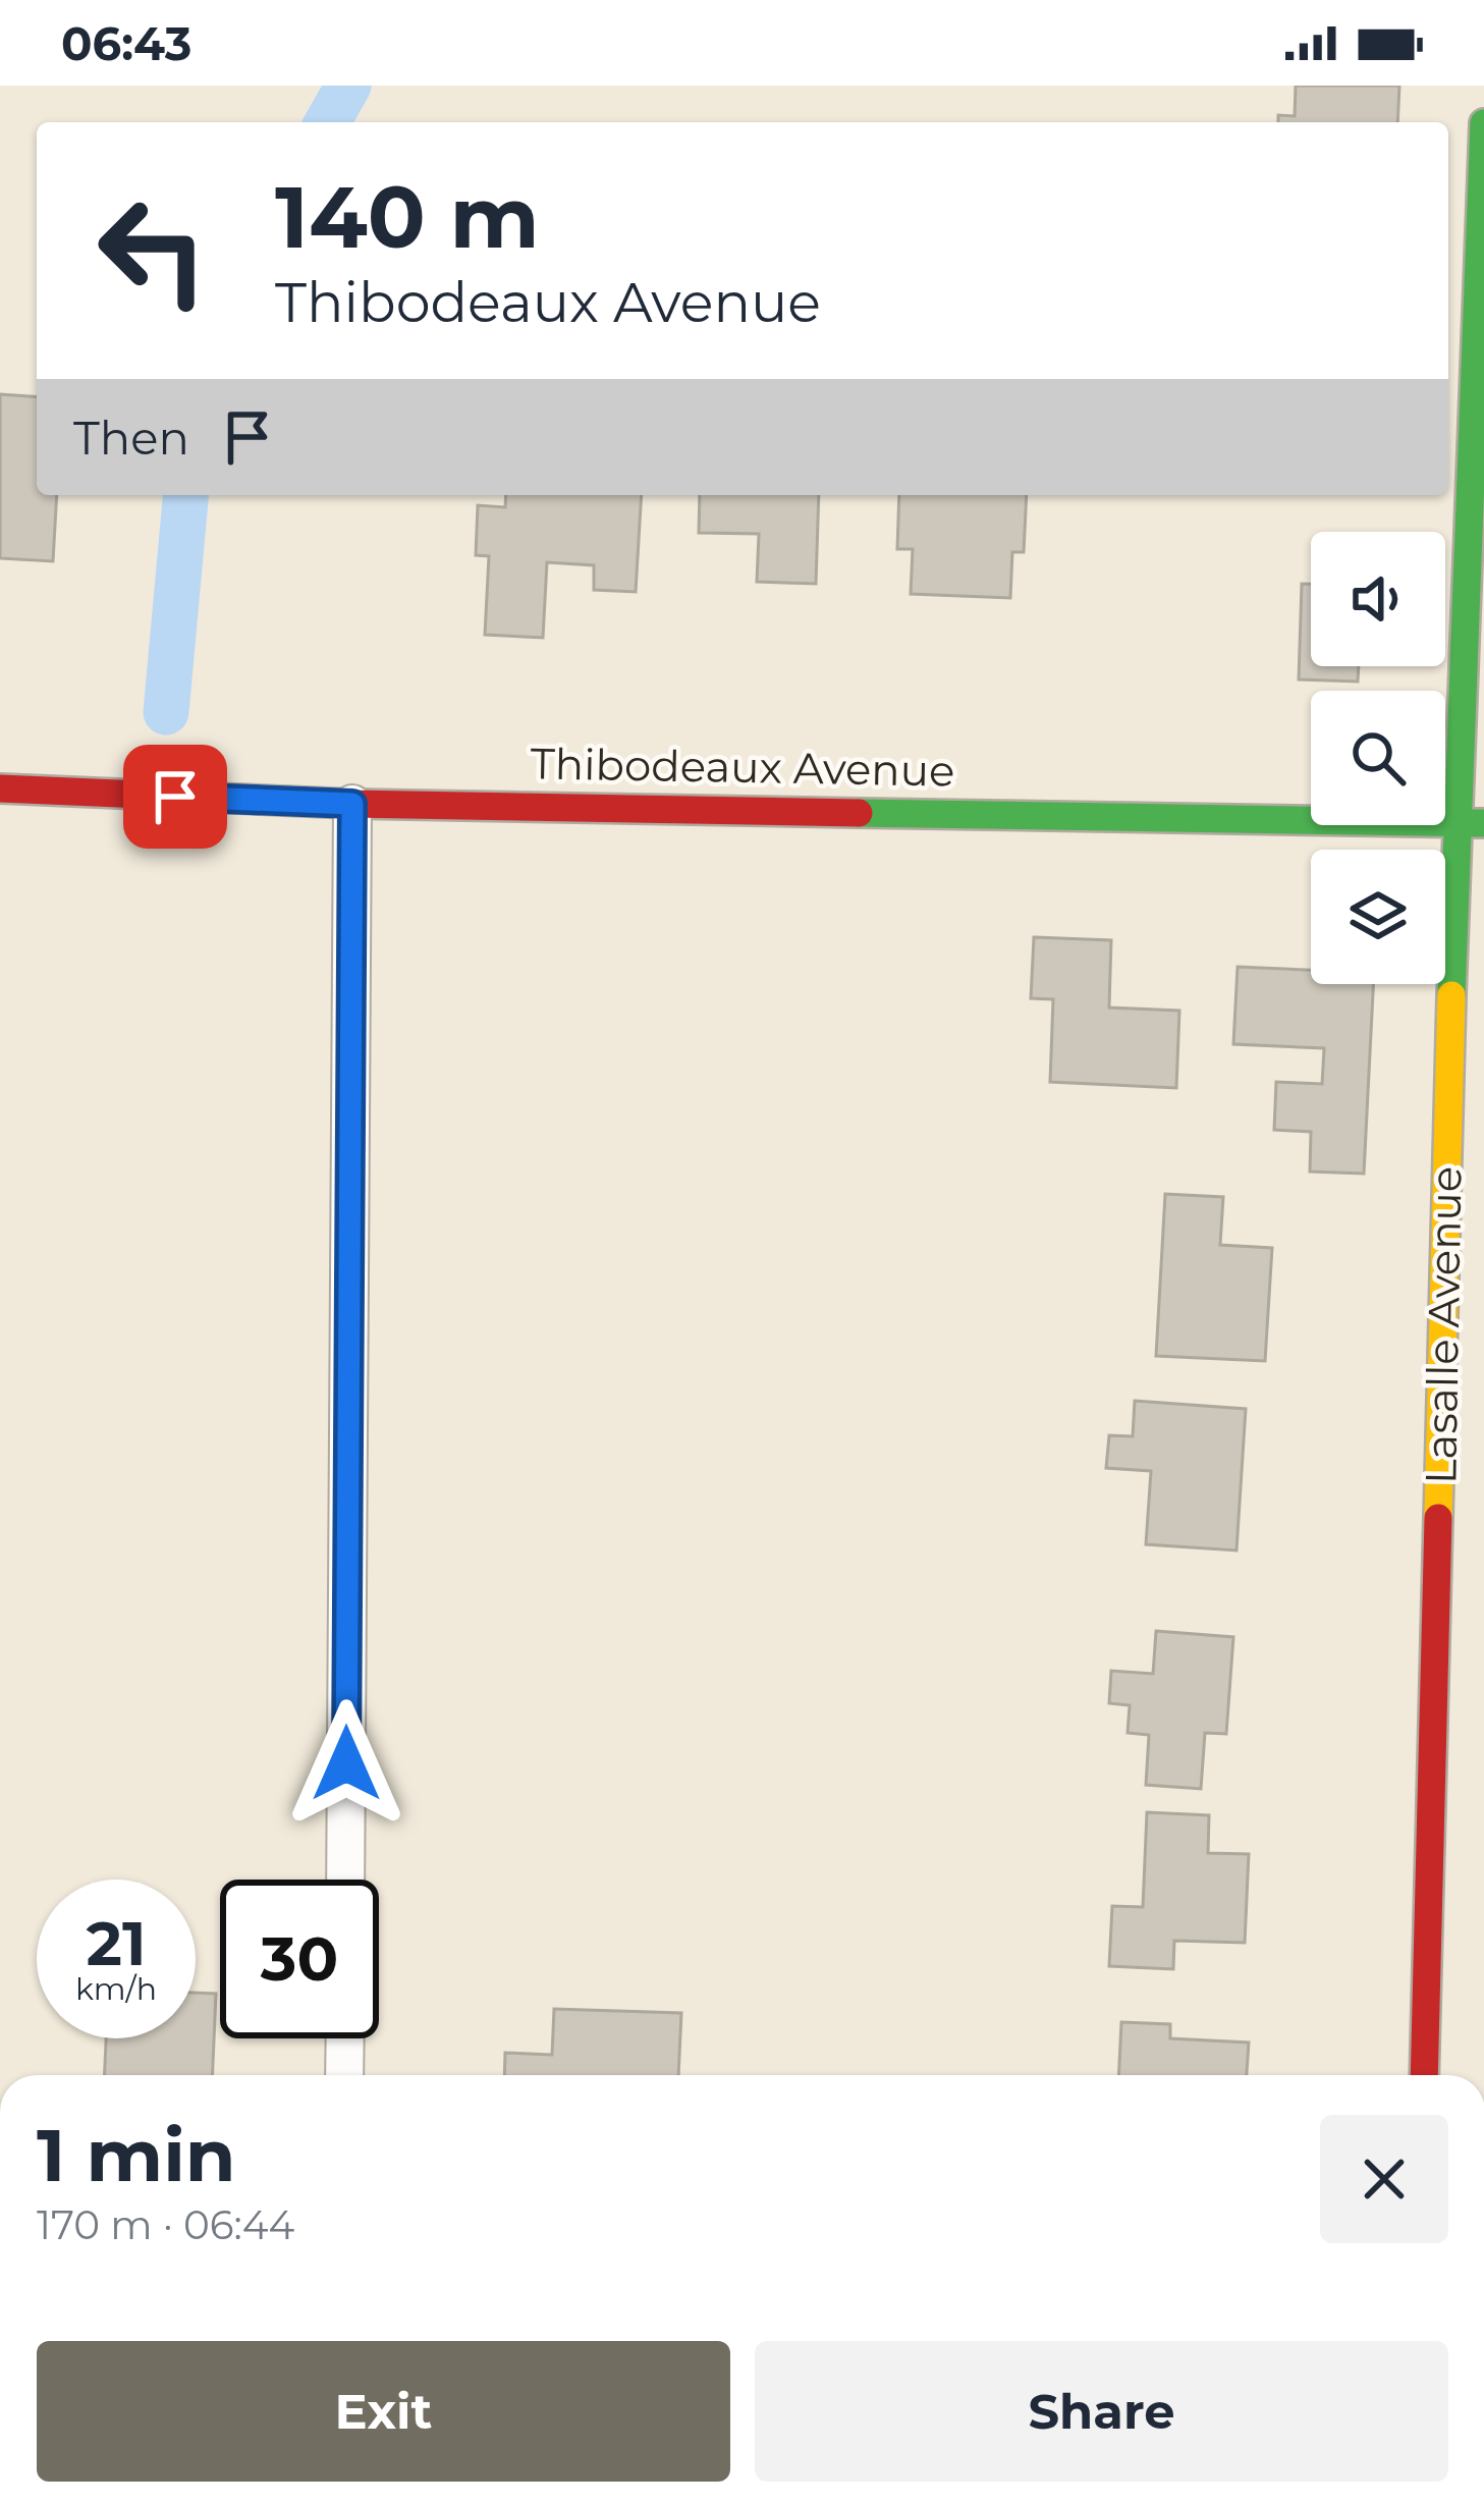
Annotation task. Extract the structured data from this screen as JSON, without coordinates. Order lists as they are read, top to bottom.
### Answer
{
  "streets": {
    "street": ["Thibodeaux Avenue", "Lasalle Avenue"]
  },
  "crossings": [
    ["Thibodeaux Avenue", "Lasalle Avenue"]
  ],
  "page": {
    "status": "06:43",
    "turn": ["140 m", "Thibodeaux Avenue"],
    "then": "Then",
    "speed": "21 km/h",
    "limit": "30",
    "heading": ["1 min", "170 m · 06:44"],
    "buttons": ["Exit", "Share"]
  }
}
